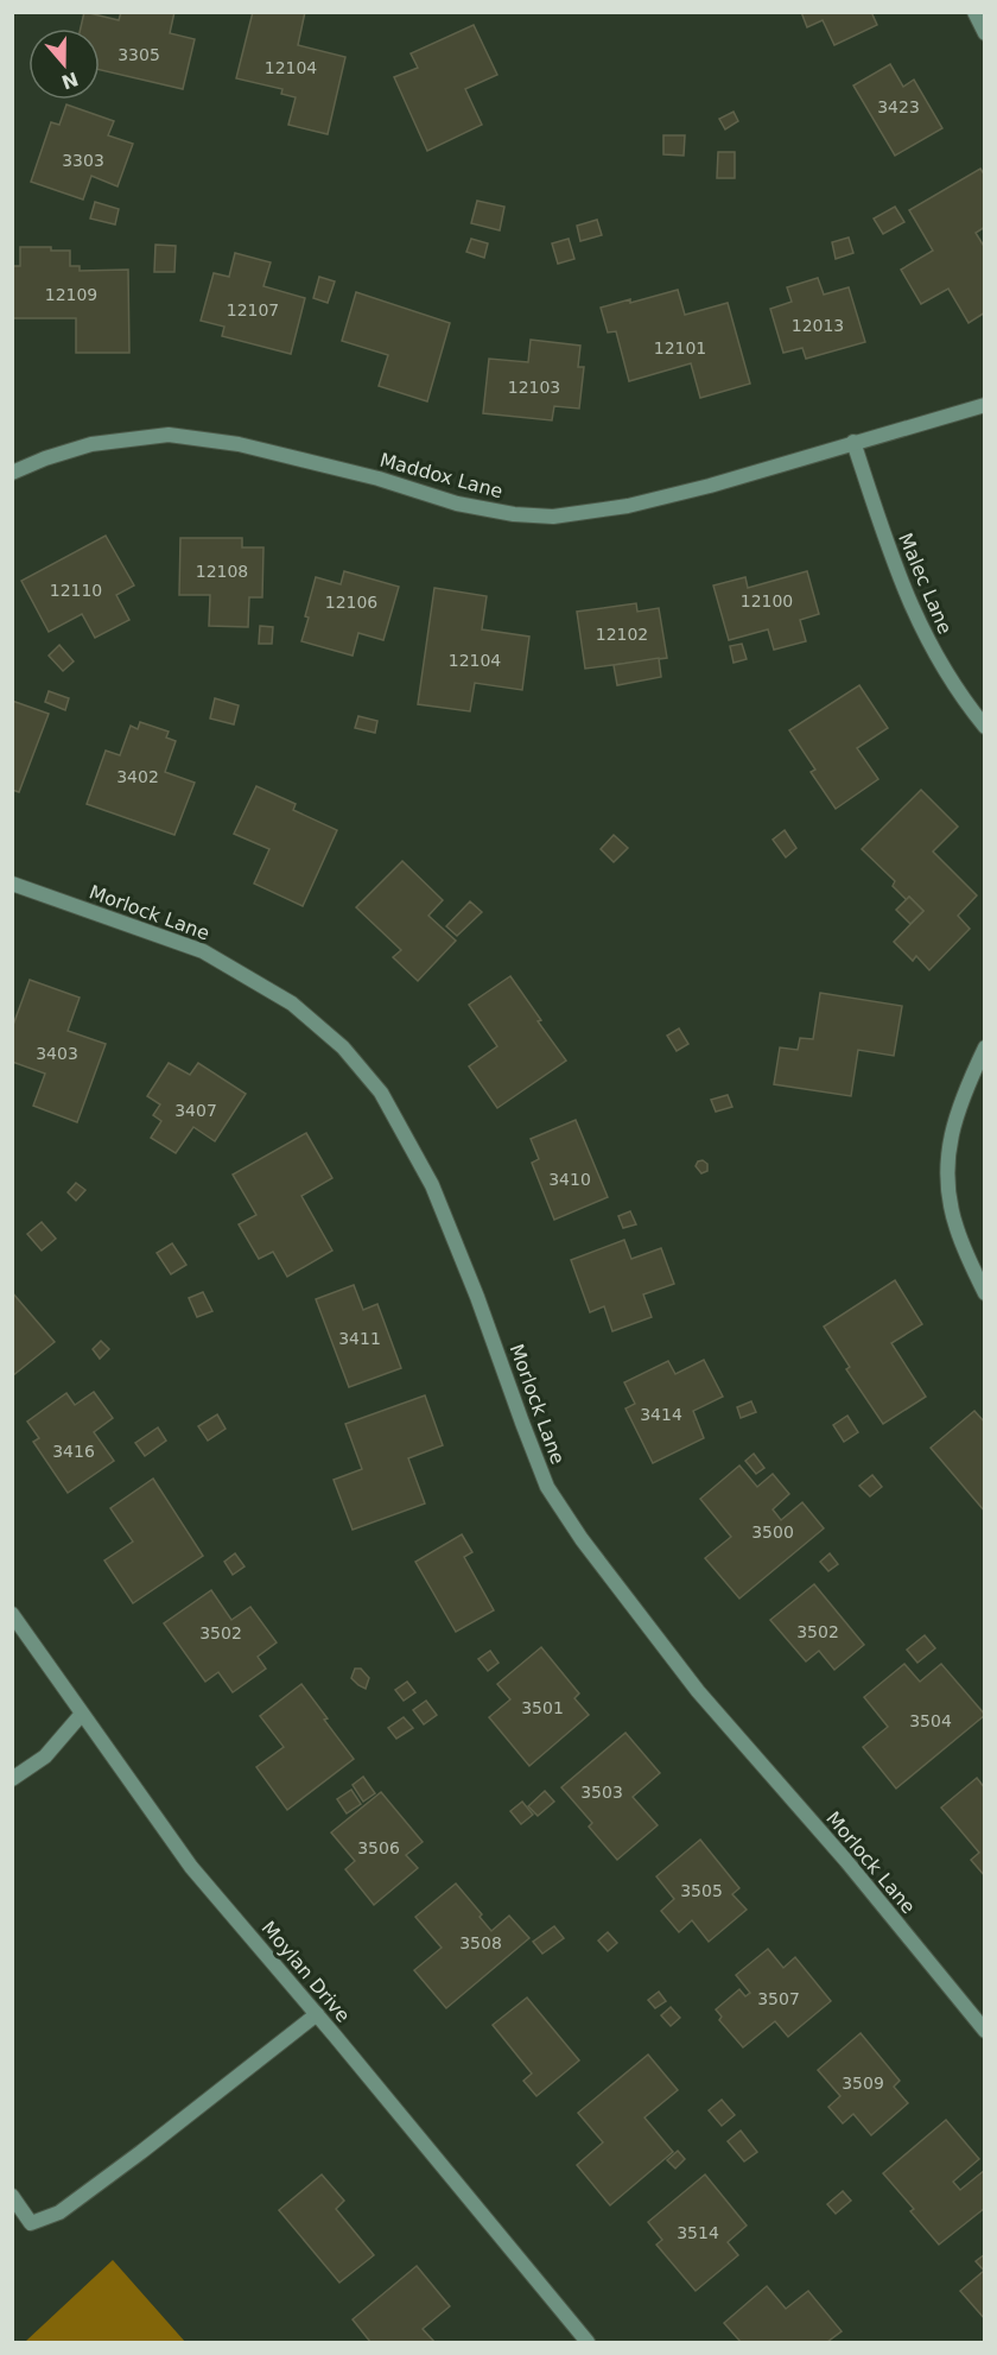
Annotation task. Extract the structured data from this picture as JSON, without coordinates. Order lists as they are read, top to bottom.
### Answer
{
  "streets": {
    "street": [
      "Maddox Lane",
      "Malec Lane",
      "Morlock Lane",
      "Moylan Drive"
    ]
  },
  "crossings": [
    ["Maddox Lane", "Malec Lane"]
  ],
  "house_numbers": [
    "3305",
    "12104",
    "3423",
    "3303",
    "12109",
    "12107",
    "12013",
    "12101",
    "12103",
    "12108",
    "12110",
    "12100",
    "12106",
    "12102",
    "12104",
    "3402",
    "3403",
    "3407",
    "3410",
    "3411",
    "3414",
    "3416",
    "3500",
    "3502",
    "3502",
    "3501",
    "3504",
    "3503",
    "3506",
    "3505",
    "3508",
    "3507",
    "3509",
    "3514"
  ],
  "north": "bottom"
}
